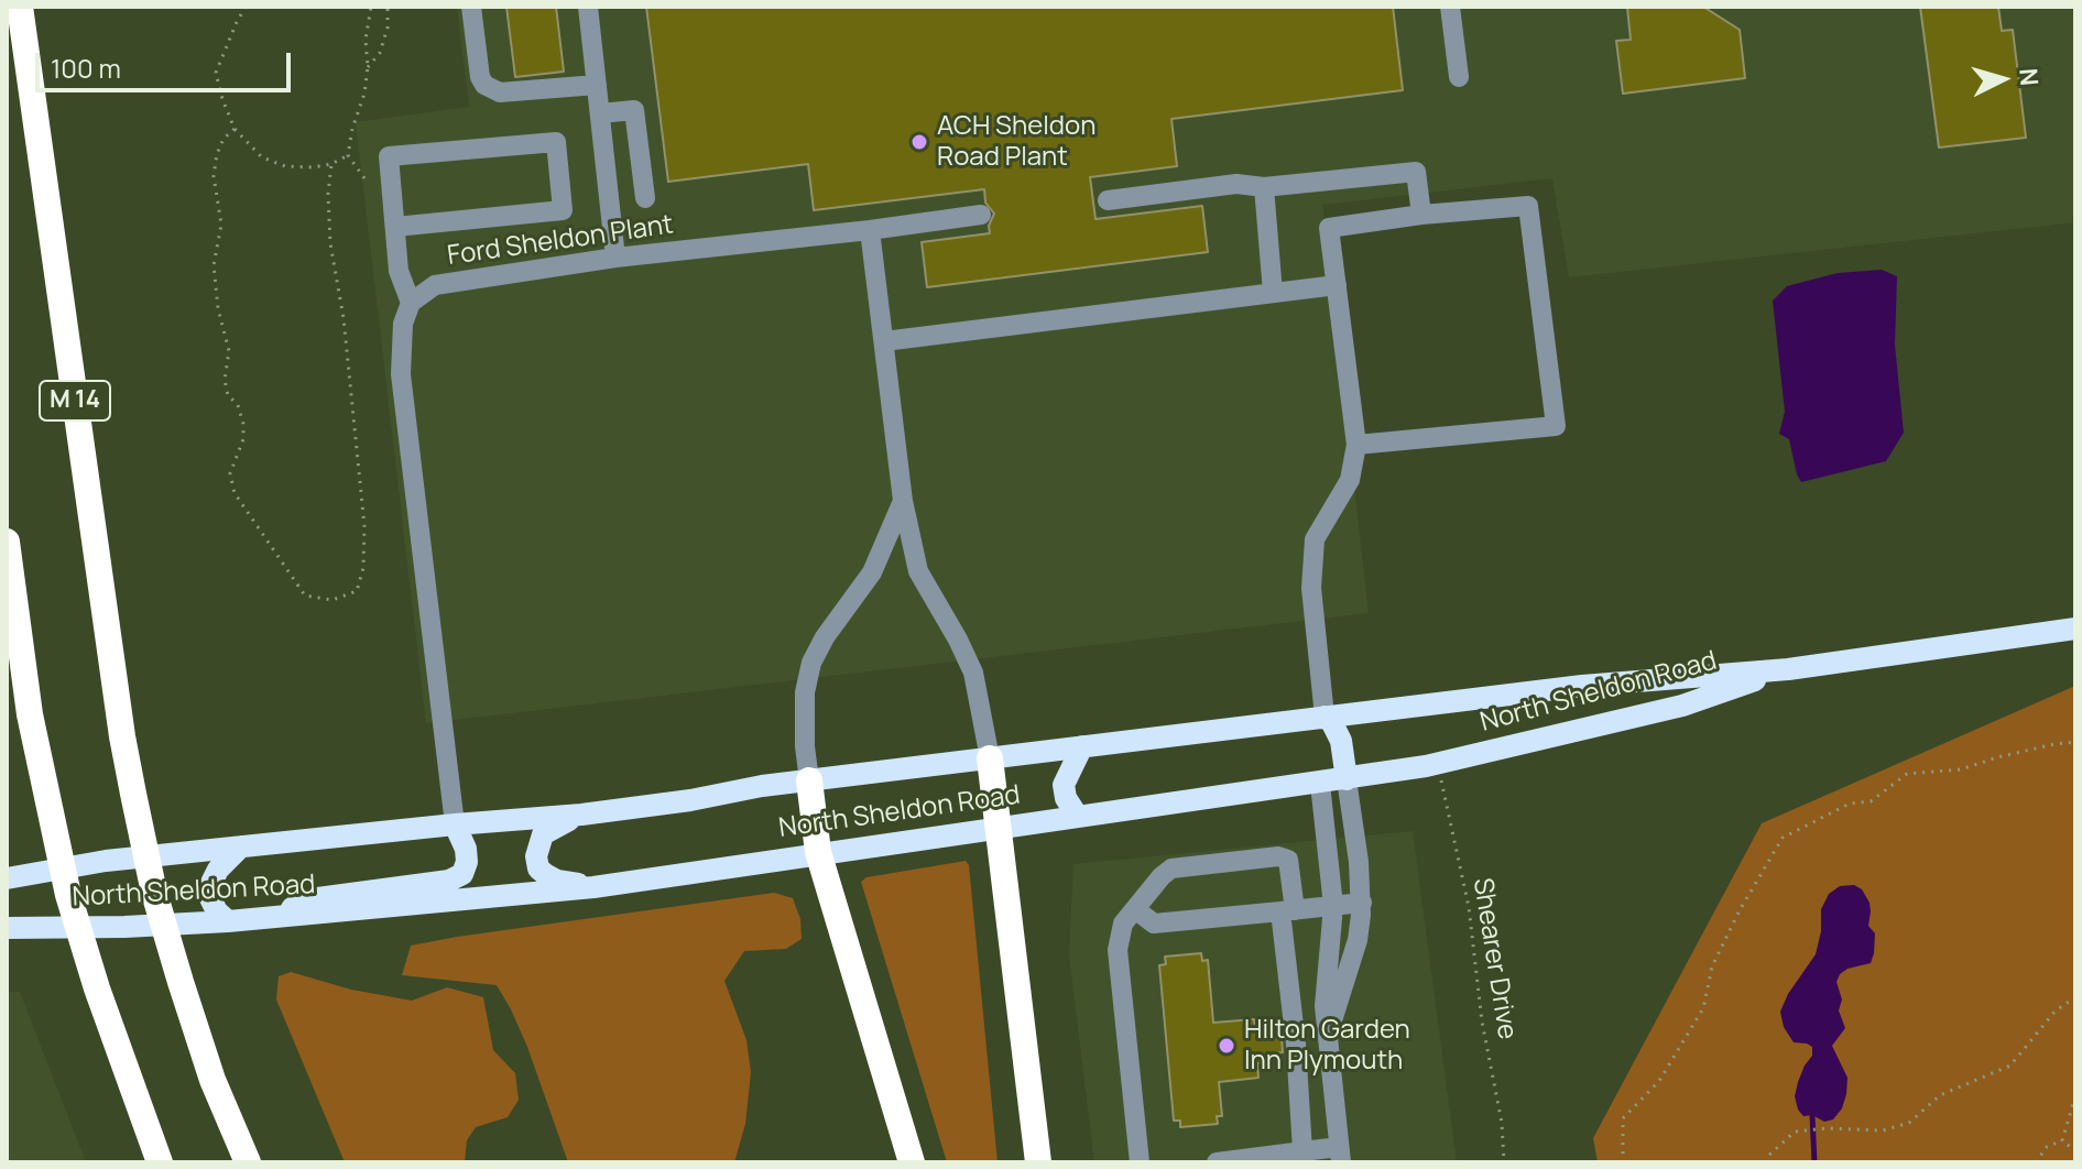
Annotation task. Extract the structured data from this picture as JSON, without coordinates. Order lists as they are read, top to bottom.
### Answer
{
  "streets": {
    "highway": ["M 14"],
    "main road": ["North Sheldon Road"],
    "lane": ["Ford Sheldon Plant"],
    "path": ["Shearer Drive"]
  },
  "crossings": [
    ["North Sheldon Road", "Shearer Drive"]
  ],
  "places": ["ACH Sheldon Road Plant", "Hilton Garden Inn Plymouth"],
  "scale_bar": "100 m",
  "north": "right"
}
